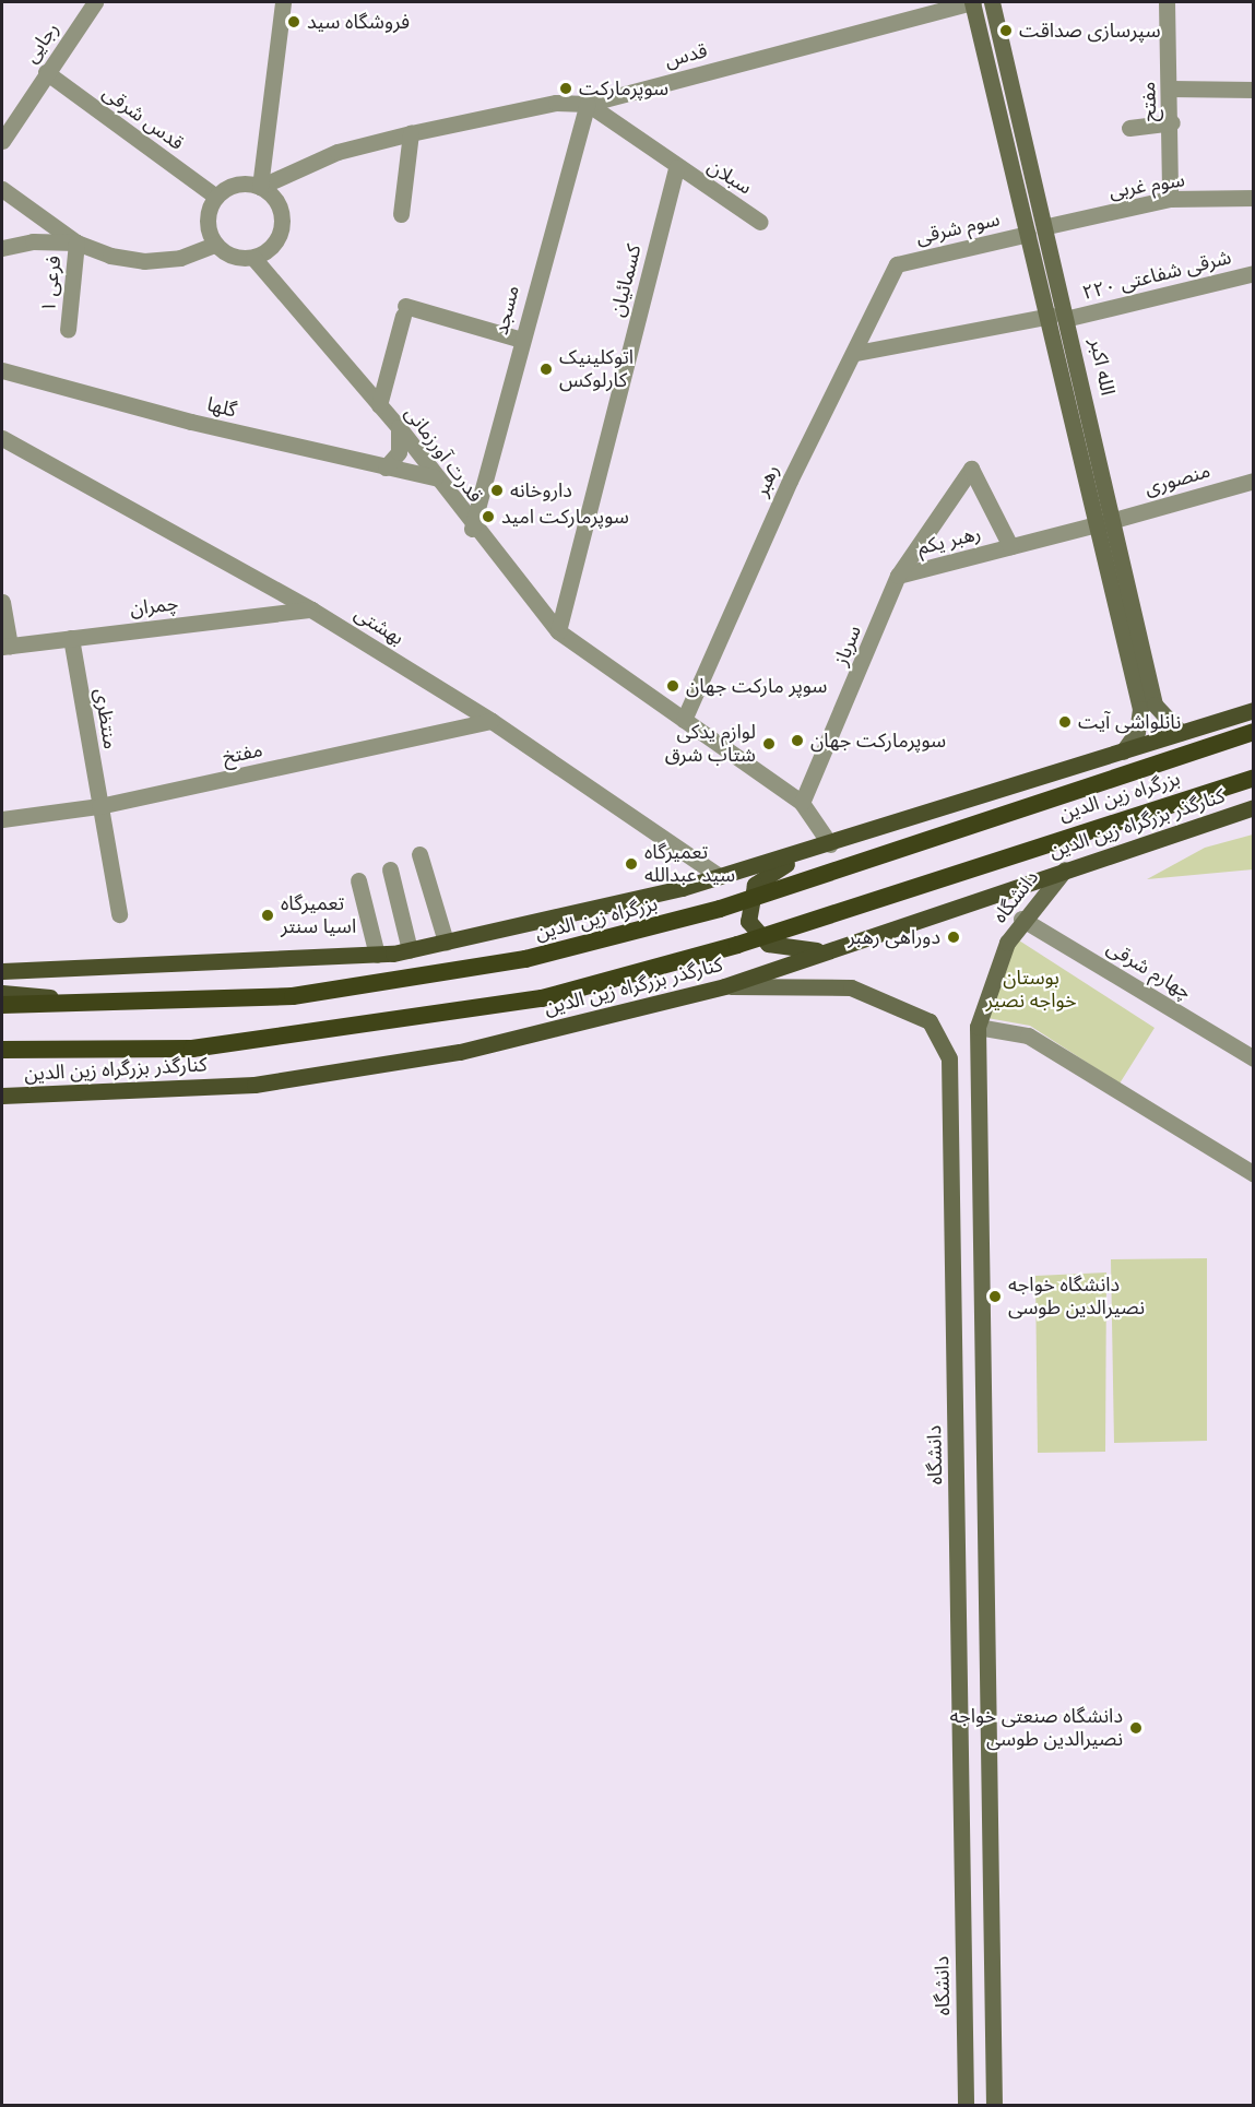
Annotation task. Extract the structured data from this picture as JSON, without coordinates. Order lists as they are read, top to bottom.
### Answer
{
  "streets": {
    "highway": ["بزرگراه زین الدین"],
    "main road": ["الله اکبر", "کنارگذر بزرگراه زین الدین", "دانشگاه"],
    "street": [
      "رجایی",
      "قدس",
      "مفتح",
      "قدس شرقی",
      "سبلان",
      "سوم غربی",
      "سوم شرقی",
      "۲۲۰ شرقی شفاعتی",
      "کسمائیان",
      "فرعی ۱",
      "مسجد",
      "گلها",
      "قدرت آورزمانی",
      "منصوری",
      "رهبر",
      "رهبر یکم",
      "چمران",
      "بهشتی",
      "سرباز",
      "منتظری",
      "مفتخ",
      "چهارم شرقی"
    ]
  },
  "crossings": [
    ["رجایی", "قدس شرقی"],
    ["قدس", "قدس شرقی"],
    ["قدس", "مسجد"],
    ["قدس", "قدرت آورزمانی"],
    ["مفتح", "سوم غربی"],
    ["قدس شرقی", "قدرت آورزمانی"],
    ["سبلان", "کسمائیان"],
    ["سوم غربی", "الله اکبر"],
    ["سوم شرقی", "رهبر"],
    ["۲۲۰ شرقی شفاعتی", "الله اکبر"],
    ["کسمائیان", "قدرت آورزمانی"],
    ["مسجد", "قدرت آورزمانی"],
    ["الله اکبر", "منصوری"],
    ["الله اکبر", "رهبر یکم"],
    ["گلها", "قدرت آورزمانی"],
    ["قدرت آورزمانی", "رهبر"],
    ["قدرت آورزمانی", "سرباز"],
    ["منصوری", "رهبر یکم"],
    ["رهبر یکم", "سرباز"],
    ["چمران", "بهشتی"],
    ["چمران", "منتظری"],
    ["بهشتی", "مفتخ"],
    ["منتظری", "مفتخ"],
    ["کنارگذر بزرگراه زین الدین", "دانشگاه"],
    ["دانشگاه", "چهارم شرقی"]
  ],
  "parks": ["بوستان خواجه نصیر"],
  "places": [
    "فروشگاه سید",
    "سپرسازی صداقت",
    "سوپرمارکت",
    "اتوکلینیک کارلوکس",
    "داروخانه",
    "سوپرمارکت امید",
    "سوپر مارکت جهان",
    "نانلواشی آیت",
    "سوپرمارکت جهان",
    "لوازم یدکی شتاب شرق",
    "تعمیرگاه سید عبدالله",
    "تعمیرگاه اسیا سنتر",
    "دوراهی رهبر",
    "دانشگاه خواجه نصیرالدین طوسی",
    "دانشگاه صنعتی خواجه نصیرالدین طوسی"
  ]
}
